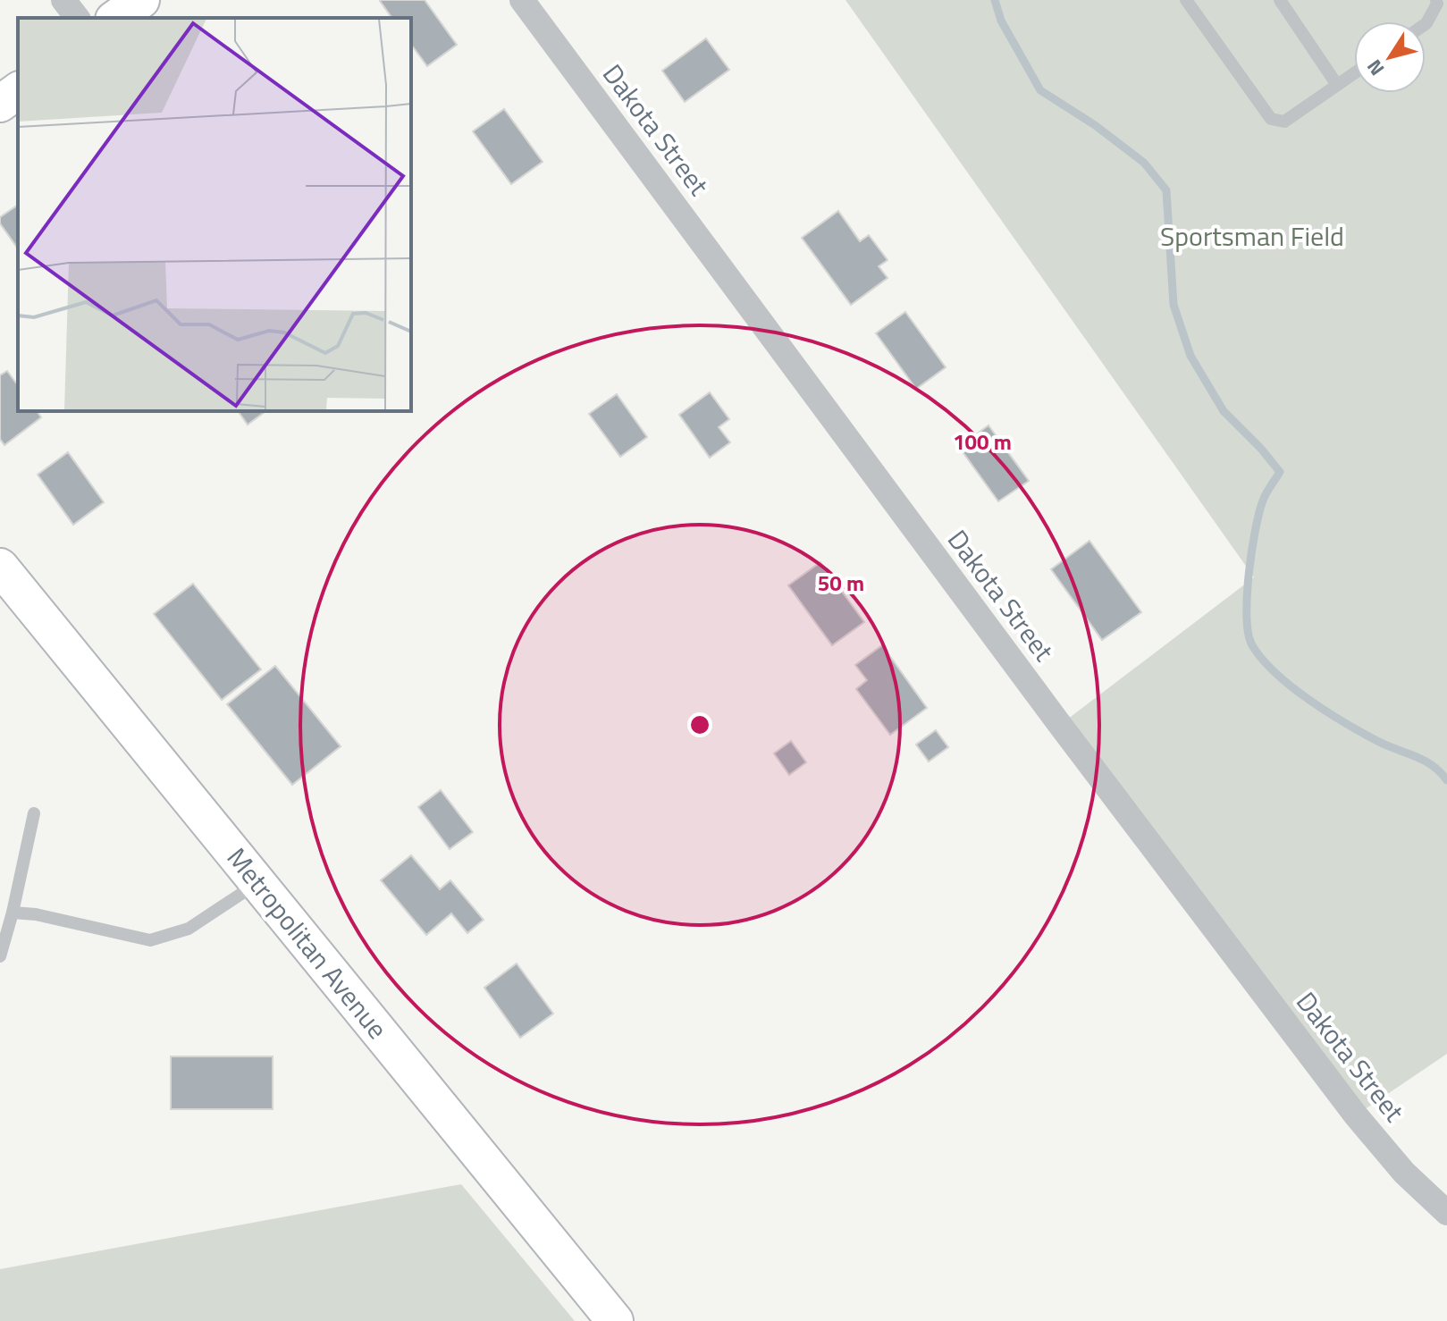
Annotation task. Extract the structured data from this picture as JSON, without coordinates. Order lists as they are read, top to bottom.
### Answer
{
  "streets": {
    "street": ["Dakota Street", "Metropolitan Avenue"]
  },
  "parks": ["Sportsman Field"],
  "north": "bottom left",
  "rings": ["100 m", "50 m"]
}
